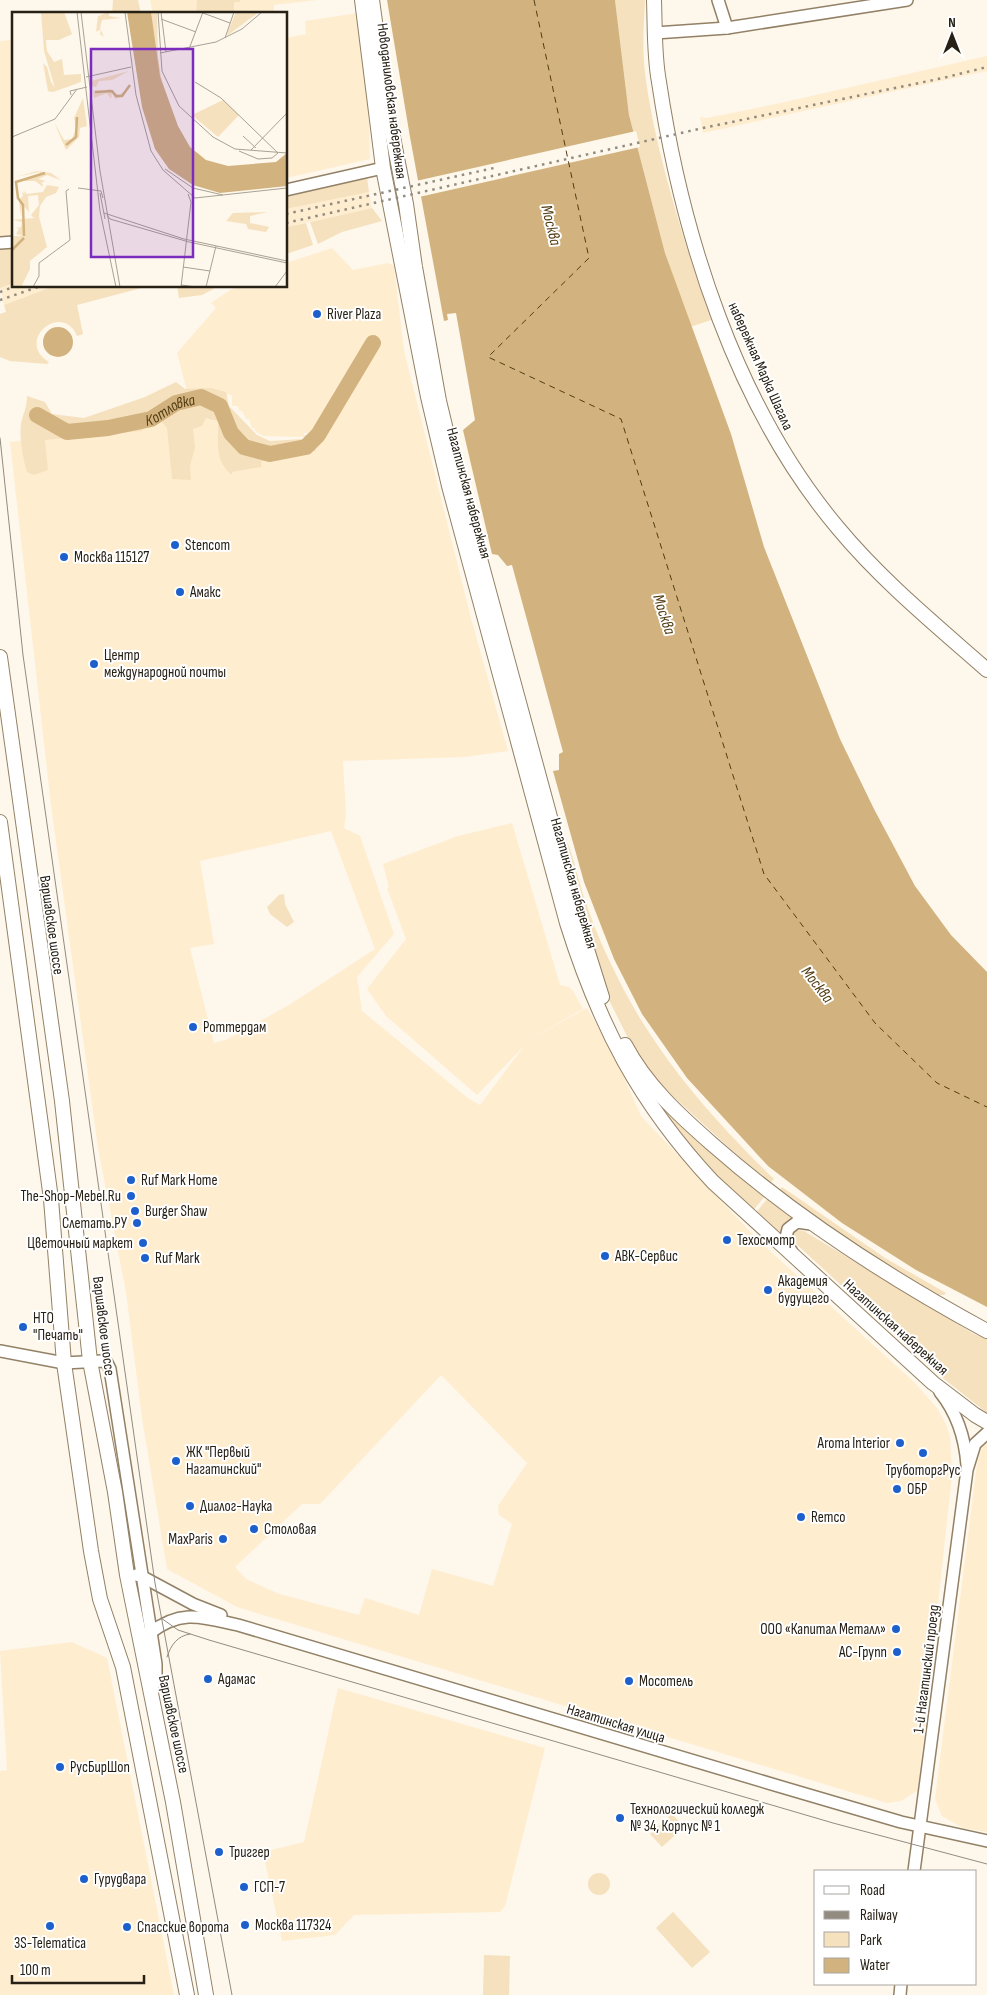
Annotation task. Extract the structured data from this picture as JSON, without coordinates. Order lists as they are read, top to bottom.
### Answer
{
  "streets": {
    "main road": [
      "Новоданиловская набережная",
      "набережная Марка Шагала",
      "Нагатинская набережная",
      "Варшавское шоссе"
    ],
    "street": ["1-й Нагатинский проезд", "Нагатинская улица"]
  },
  "crossings": [
    ["Новоданиловская набережная", "Нагатинская набережная"],
    ["1-й Нагатинский проезд", "Нагатинская улица"]
  ],
  "water": ["Москва", "Котловка"],
  "places": [
    "River Plaza",
    "Stencom",
    "Москва 115127",
    "Амакс",
    "Центр международной почты",
    "Роттердам",
    "Ruf Mark Home",
    "The-Shop-Mebel.Ru",
    "Burger Shaw",
    "Слетать.РУ",
    "Техосмотр",
    "Цветочный маркет",
    "АВК-Сервис",
    "Ruf Mark",
    "Академия будущего",
    "НТО \"Печать\"",
    "Aroma Interior",
    "ТруботоргРус",
    "ЖК \"Первый Нагатинский\"",
    "ОБР",
    "Диалог-Наука",
    "Remco",
    "Столовая",
    "MaxParis",
    "ООО «Капитал Металл»",
    "АС-Групп",
    "Адамас",
    "Мосотель",
    "РусБирШоп",
    "Технологический колледж № 34, Корпус № 1",
    "Триггер",
    "Гурудвара",
    "ГСП-7",
    "Москва 117324",
    "3S-Telematica",
    "Спасские ворота"
  ],
  "legend": [
    "Road",
    "Railway",
    "Park",
    "Water"
  ],
  "scale_bar": "100 m",
  "north": "top"
}
